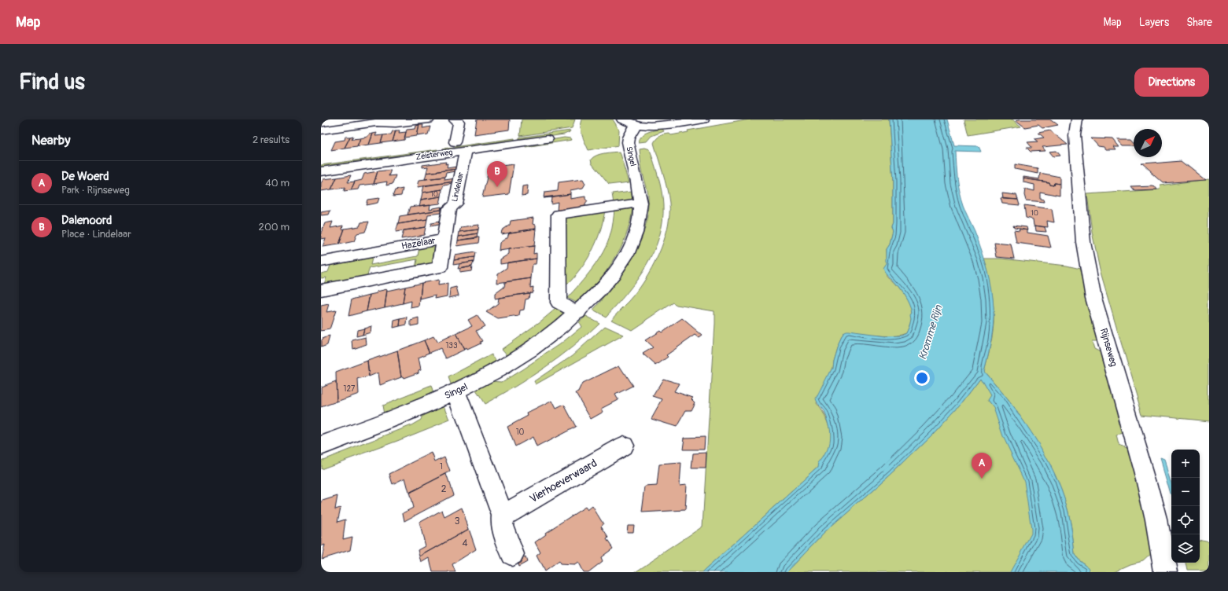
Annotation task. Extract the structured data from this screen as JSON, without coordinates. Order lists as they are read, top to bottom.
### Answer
{
  "streets": {
    "street": [
      "Zeisterweg",
      "Singel",
      "Lindelaar",
      "Hazelaar",
      "Rijnseweg",
      "Vierhoeverwaard"
    ]
  },
  "crossings": [
    ["Zeisterweg", "Lindelaar"],
    ["Lindelaar", "Hazelaar"]
  ],
  "water": ["Kromme Rijn"],
  "house_numbers": [
    "10",
    "10",
    "133",
    "127",
    "10",
    "1",
    "2",
    "3",
    "4"
  ],
  "north": "top right",
  "page": {
    "header": "Map",
    "nav": ["Map", "Layers", "Share"],
    "buttons": "Directions",
    "title": "Find us",
    "heading": ["Nearby", "2 results"],
    "list": [
      {
        "mark": "A",
        "name": "De Woerd",
        "note": "Park · Rijnseweg",
        "value": "40 m"
      },
      {
        "mark": "B",
        "name": "Dalenoord",
        "note": "Place · Lindelaar",
        "value": "200 m"
      }
    ],
    "pins": ["B", "A"],
    "map_buttons": ["+", "−"]
  }
}
